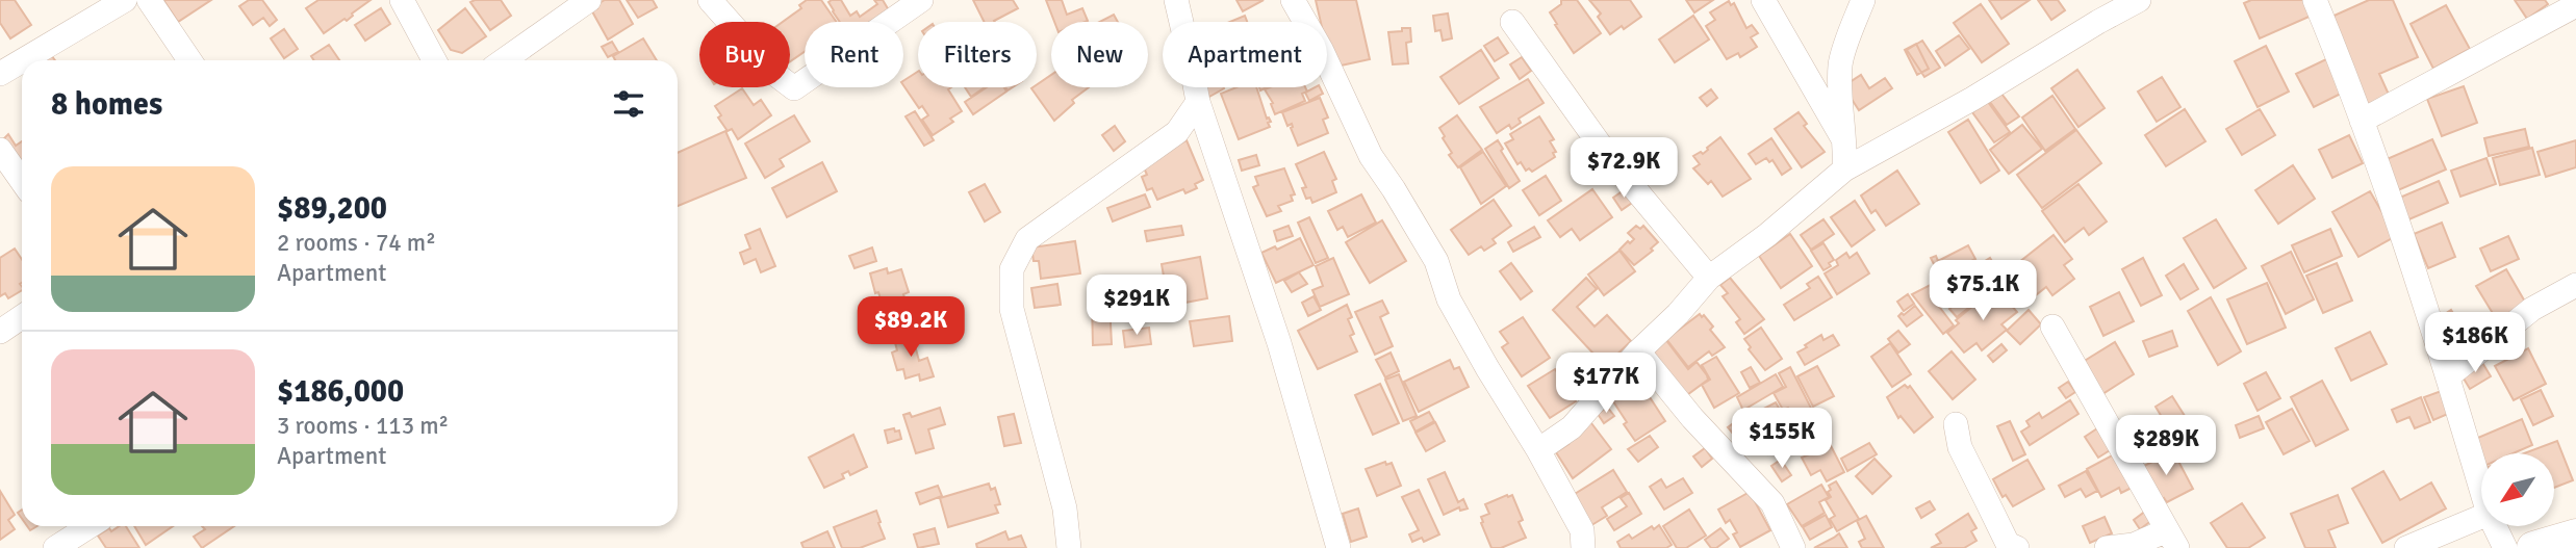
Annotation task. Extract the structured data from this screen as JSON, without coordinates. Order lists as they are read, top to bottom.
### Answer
{
  "north": "bottom left",
  "page": {
    "chip": [
      "Buy",
      "Rent",
      "Filters",
      "New",
      "Apartment"
    ],
    "heading": "8 homes",
    "price": [
      "$72.9K",
      "$75.1K",
      "$291K",
      "$89.2K",
      "$186K",
      "$177K",
      "$155K",
      "$289K"
    ],
    "list": [
      {
        "name": "$89,200",
        "note": "2 rooms · 74 m² · Apartment"
      },
      {
        "name": "$186,000",
        "note": "3 rooms · 113 m² · Apartment"
      }
    ]
  }
}
